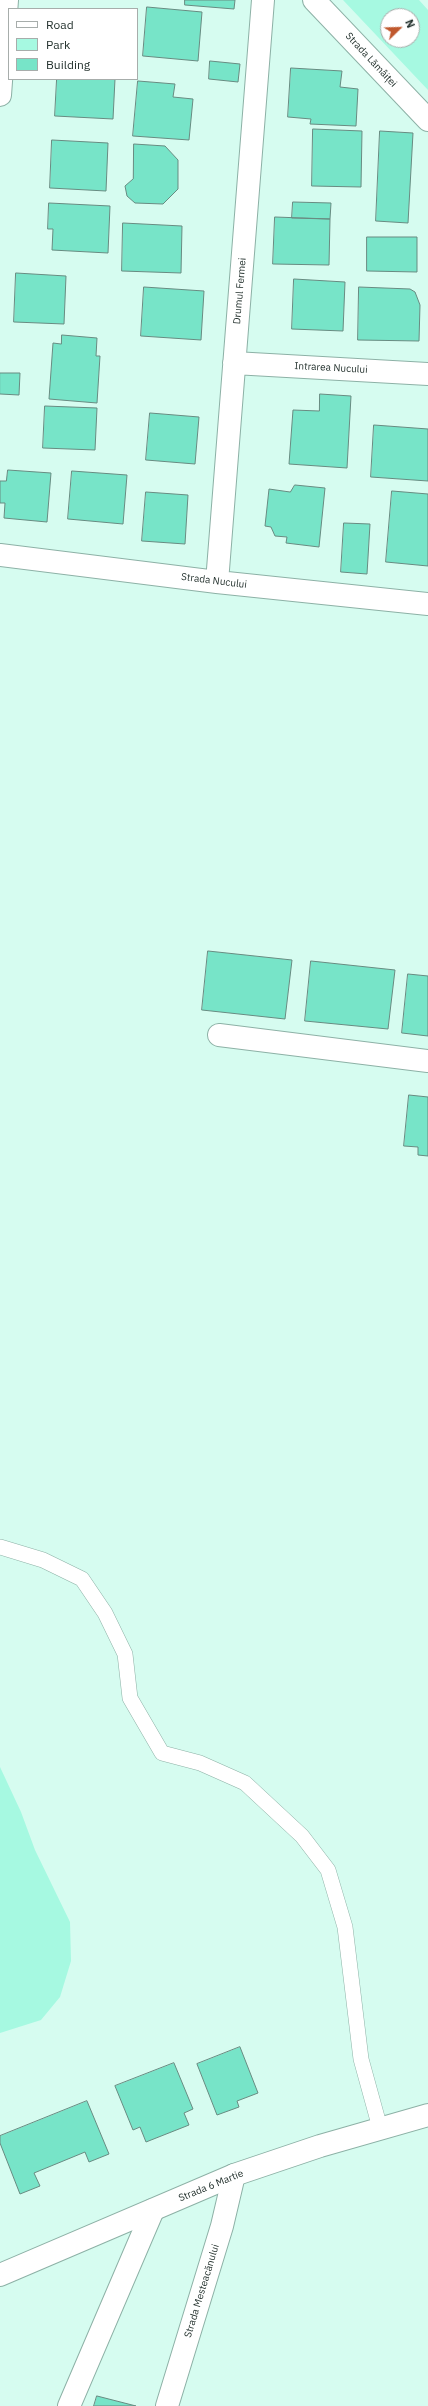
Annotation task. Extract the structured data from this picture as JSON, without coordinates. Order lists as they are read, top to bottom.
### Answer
{
  "streets": {
    "street": [
      "Strada Lămâiței",
      "Drumul Fermei",
      "Intrarea Nucului",
      "Strada Nucului",
      "Strada 6 Martie",
      "Strada Mesteacănului"
    ]
  },
  "crossings": [
    ["Drumul Fermei", "Intrarea Nucului"],
    ["Drumul Fermei", "Strada Nucului"],
    ["Strada 6 Martie", "Strada Mesteacănului"]
  ],
  "legend": ["Road", "Park", "Building"],
  "north": "top right"
}
